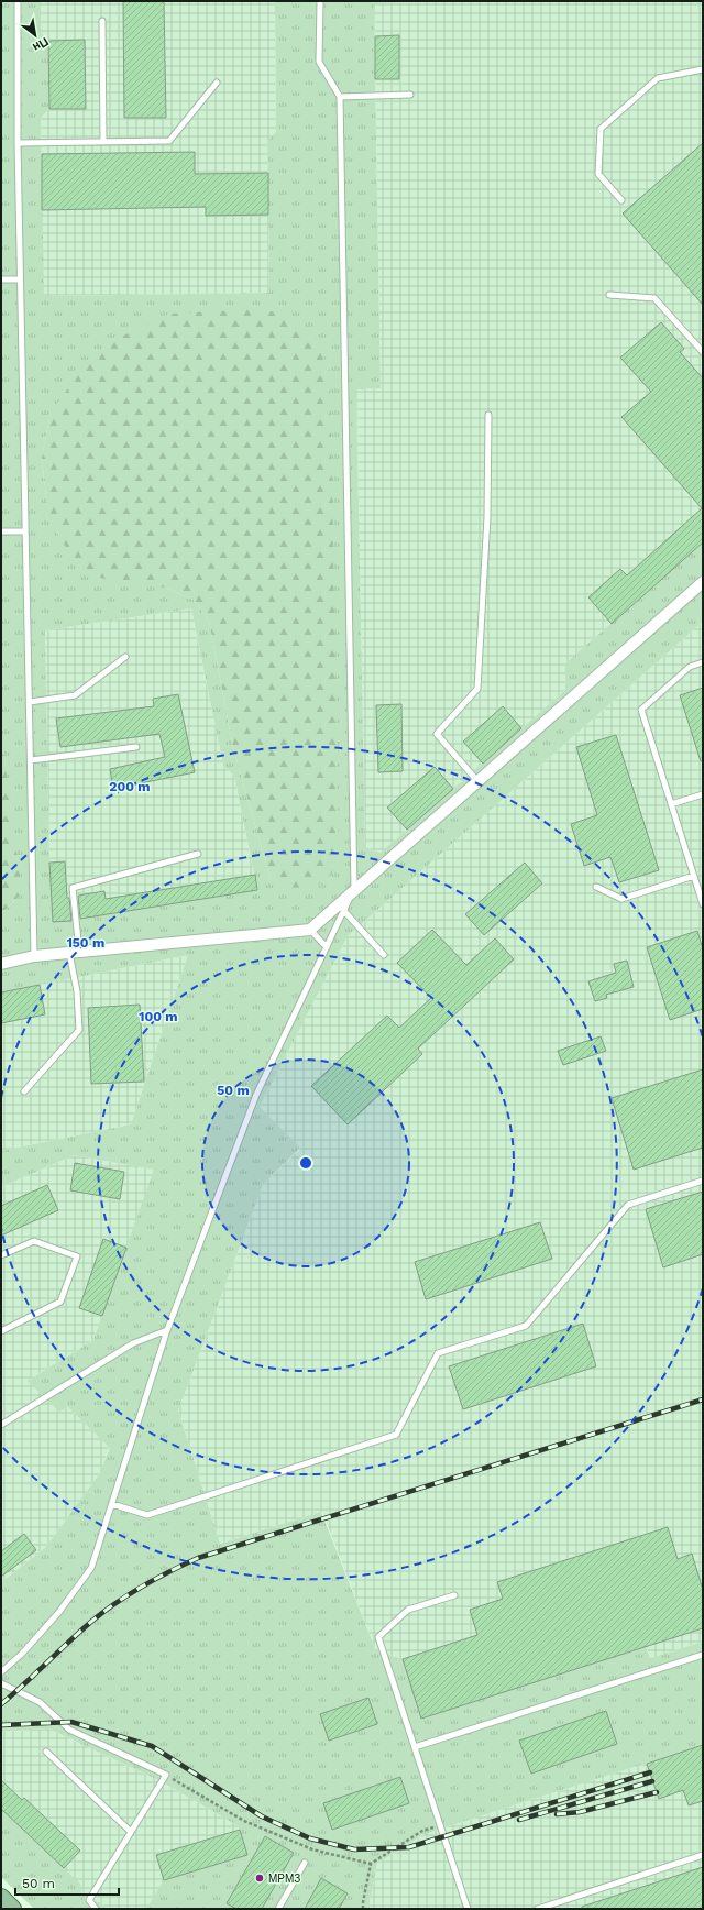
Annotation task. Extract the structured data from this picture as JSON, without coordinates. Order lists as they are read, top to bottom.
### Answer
{
  "places": ["МРМЗ"],
  "scale_bar": "50 m",
  "north": "bottom right",
  "rings": [
    "200 m",
    "150 m",
    "100 m",
    "50 m"
  ]
}
